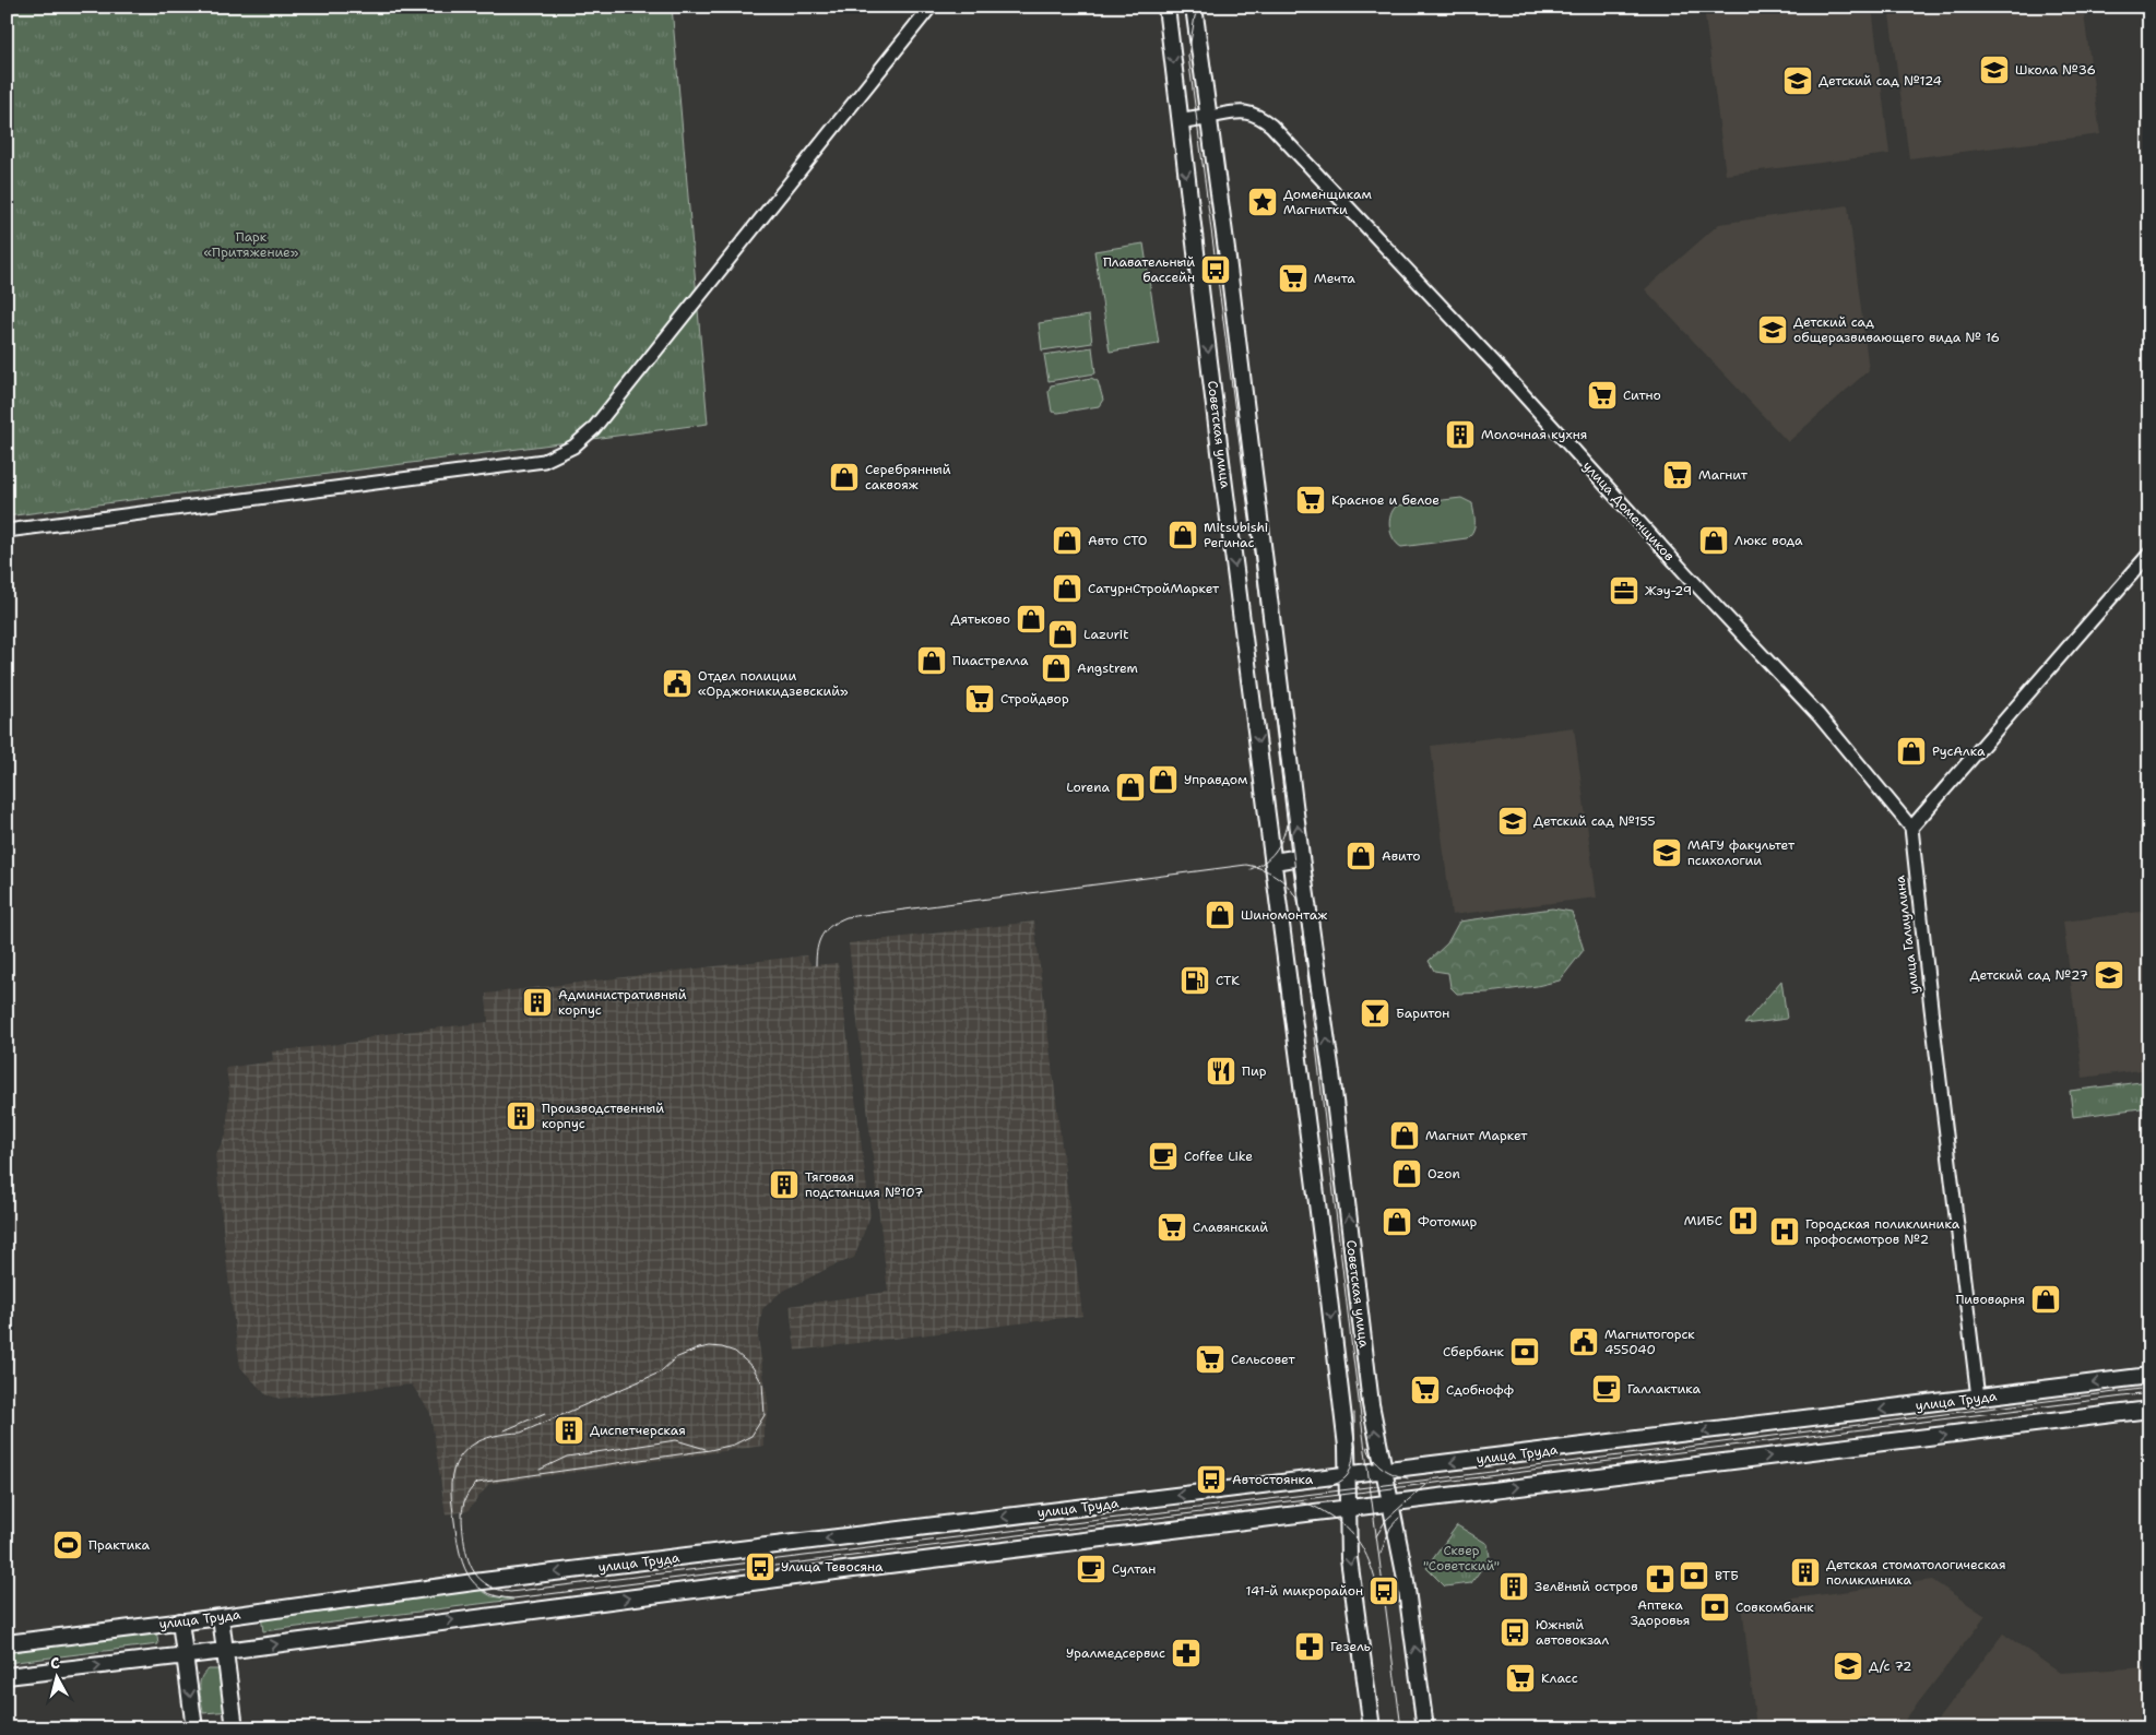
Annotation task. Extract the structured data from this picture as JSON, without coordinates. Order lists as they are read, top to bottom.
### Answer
{
  "streets": {
    "main road": ["Советская улица", "улица Доменщиков", "улица Труда"],
    "street": ["улица Галиуллина"]
  },
  "crossings": [
    ["Советская улица", "улица Доменщиков"],
    ["Советская улица", "улица Труда"],
    ["улица Доменщиков", "улица Галиуллина"],
    ["улица Галиуллина", "улица Труда"]
  ],
  "parks": ["Парк «Притяжение»", "Сквер \"Советский\""],
  "places": {
    "school or university": [
      "Школа №36",
      "Детский сад №124",
      "Детский сад общеразвивающего вида № 16",
      "Детский сад №155",
      "МАГУ факультет психологии",
      "Детский сад №27",
      "Д/с 72"
    ],
    "place": ["Доменщикам Магнитки"],
    "bus stop": [
      "Плавательный бассейн",
      "Автостоянка",
      "Улица Тевосяна",
      "141-й микрорайон",
      "Южный автовокзал"
    ],
    "supermarket": [
      "Мечта",
      "Ситно",
      "Магнит",
      "Красное и белое",
      "Стройдвор",
      "Славянский",
      "Сельсовет",
      "Сдобнофф",
      "Класс"
    ],
    "building": [
      "Молочная кухня",
      "Административный корпус",
      "Производственный корпус",
      "Тяговая подстанция №107",
      "Диспетчерская",
      "Детская стоматологическая поликлиника",
      "Зелёный остров"
    ],
    "shop": [
      "Серебрянный саквояж",
      "Mitsubishi Регинас",
      "Авто СТО",
      "Люкс вода",
      "СатурнСтройМаркет",
      "Дятьково",
      "Lazurit",
      "Пиастрелла",
      "Angstrem",
      "РусАлка",
      "Управдом",
      "Lorena",
      "Авито",
      "Шиномонтаж",
      "Магнит Маркет",
      "Ozon",
      "Фотомир",
      "Пивоварня"
    ],
    "office": ["Жэу-29"],
    "public building": ["Отдел полиции «Орджоникидзевский»", "Магнитогорск 455040"],
    "fuel station": ["СТК"],
    "bar": ["Баритон"],
    "restaurant": ["Пир"],
    "cafe": ["Coffee Like", "Галлактика", "Султан"],
    "hospital": ["МИБС", "Городская поликлиника профосмотров №2"],
    "bank": ["Сбербанк", "ВТБ", "Совкомбанк"],
    "sports": ["Практика"],
    "pharmacy": ["Аптека Здоровья", "Гезель", "Уралмедсервис"]
  },
  "north": "top"
}
